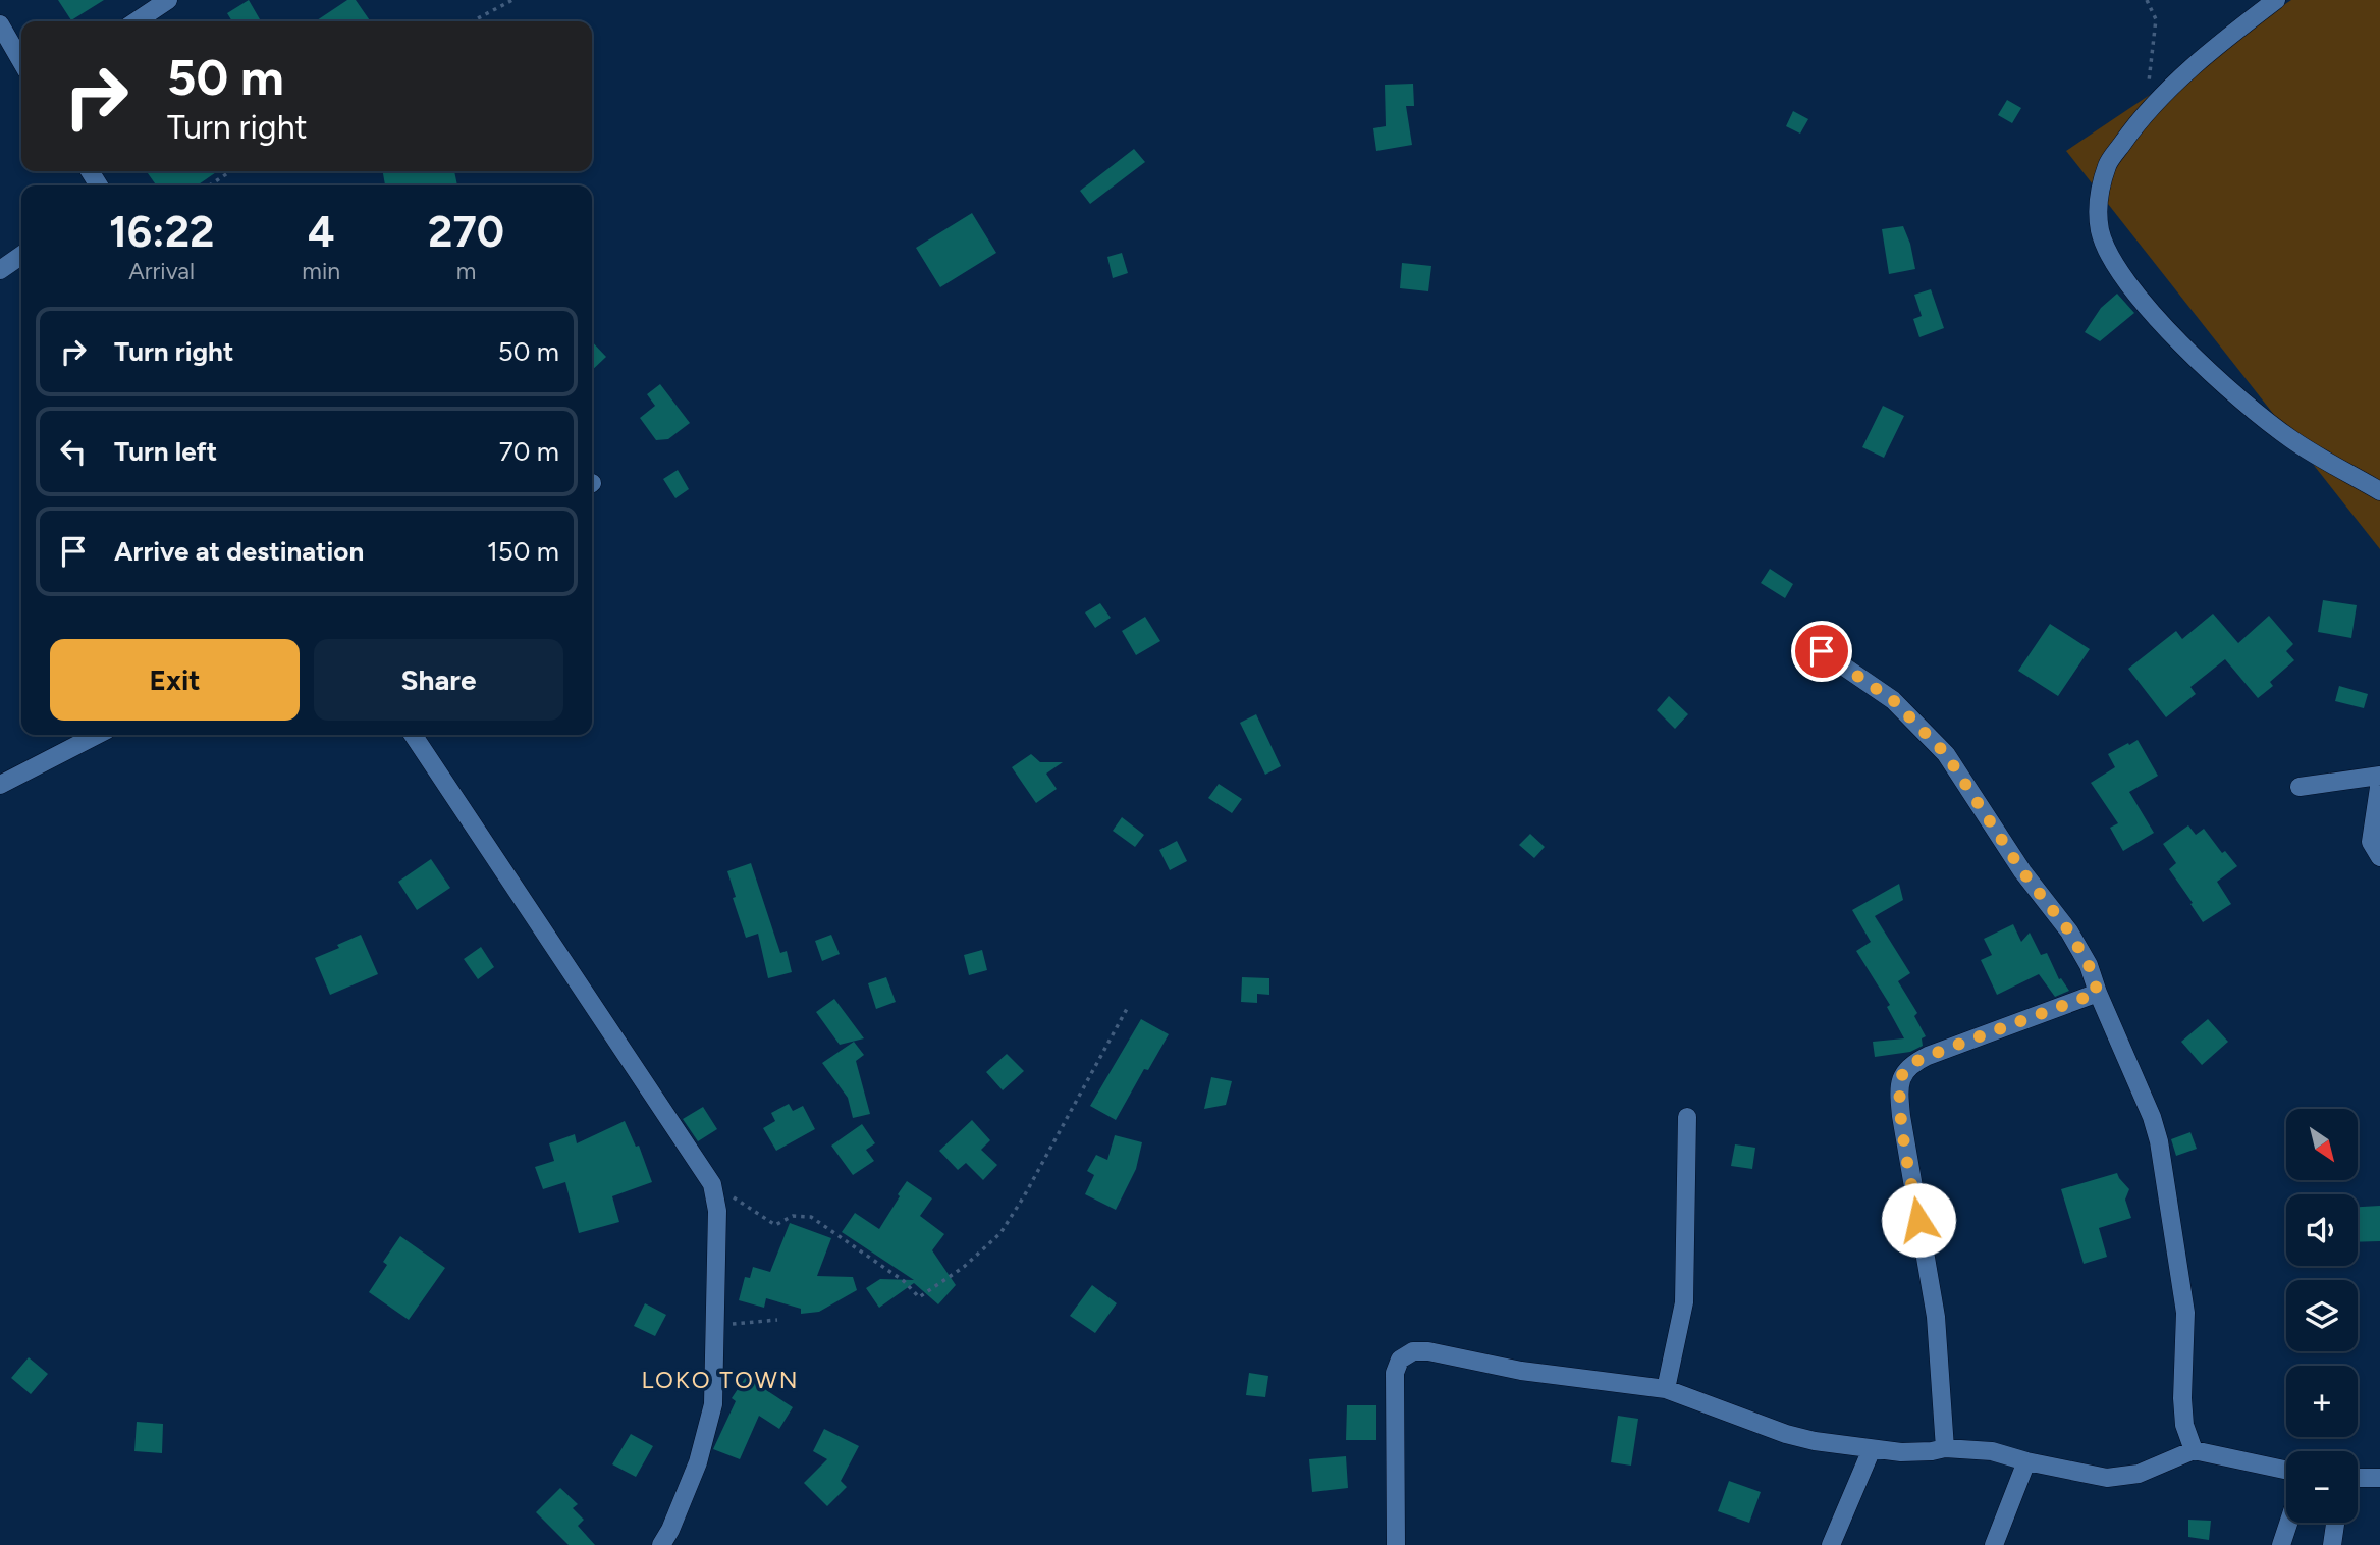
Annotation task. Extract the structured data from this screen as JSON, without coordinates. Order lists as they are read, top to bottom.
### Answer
{
  "districts": ["LOKO TOWN"],
  "north": "bottom right",
  "page": {
    "turn": ["50 m", "Turn right"],
    "eta": [
      "16:22",
      "Arrival",
      "4",
      "min",
      "270",
      "m"
    ],
    "list": [
      {
        "name": "Turn right",
        "value": "50 m"
      },
      {
        "name": "Turn left",
        "value": "70 m"
      },
      {
        "name": "Arrive at destination",
        "value": "150 m"
      }
    ],
    "buttons": ["Exit", "Share"],
    "map_buttons": ["+", "−"]
  }
}
